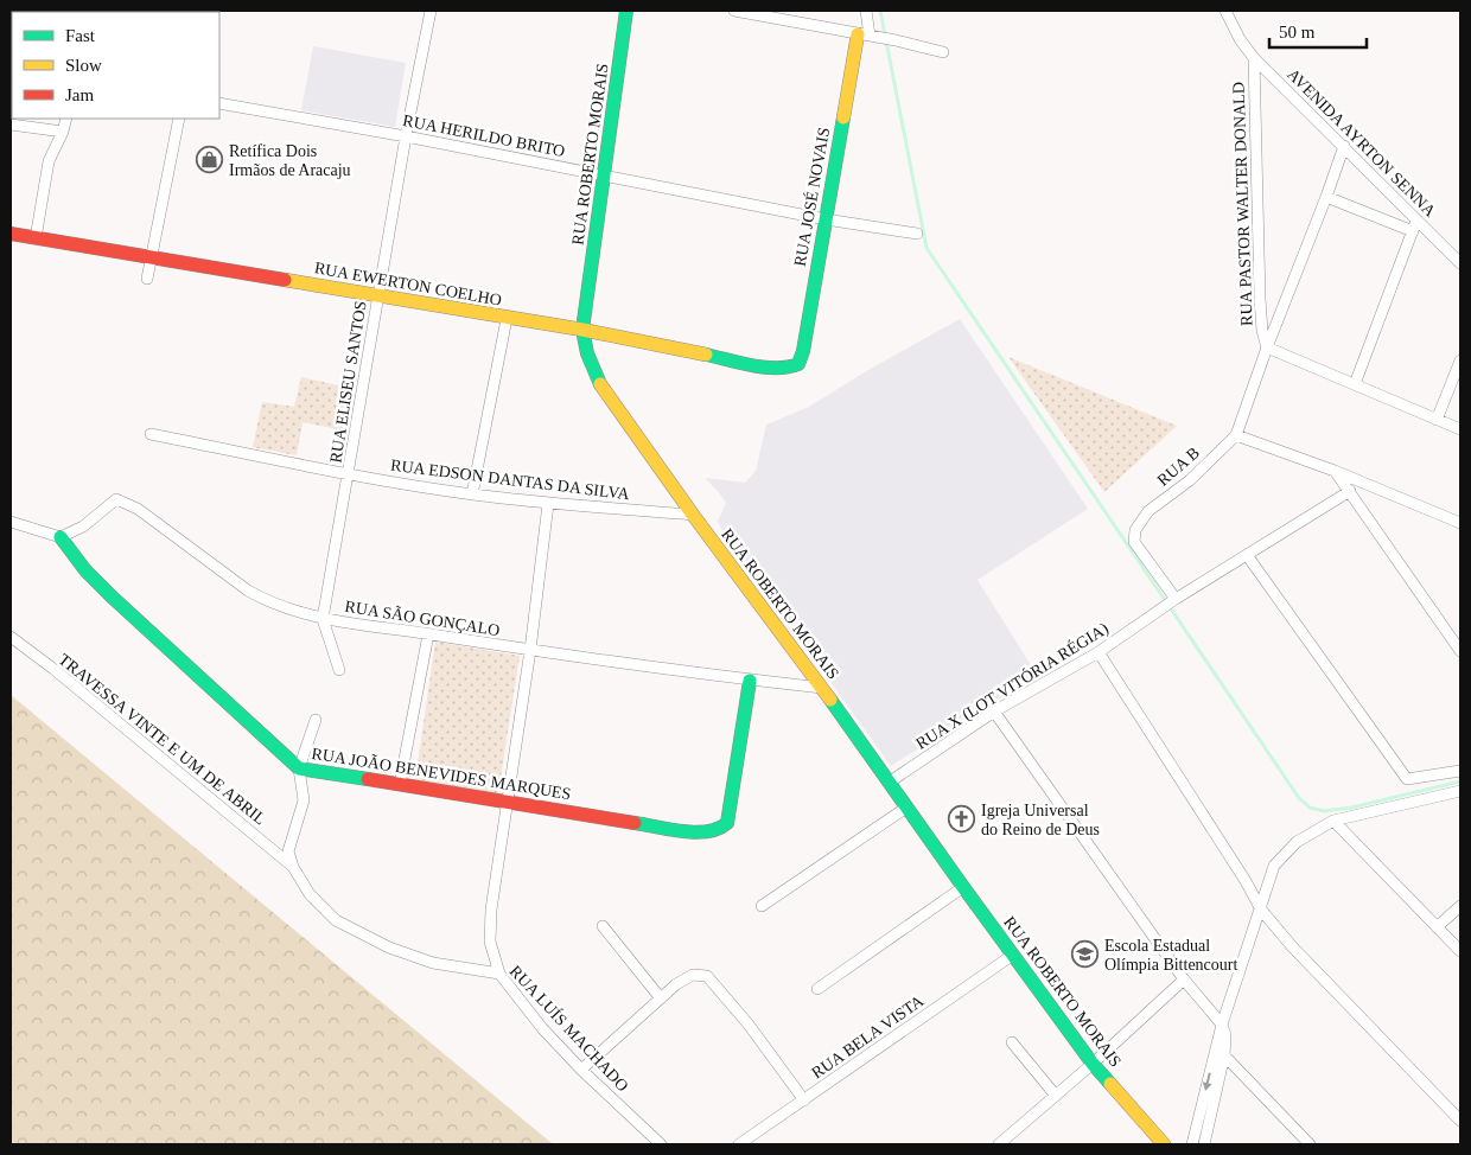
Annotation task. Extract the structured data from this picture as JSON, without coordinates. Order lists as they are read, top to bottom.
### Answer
{
  "streets": {
    "street": [
      "RUA HERILDO BRITO",
      "AVENIDA AYRTON SENNA",
      "RUA ROBERTO MORAIS",
      "RUA JOSÉ NOVAIS",
      "RUA PASTOR WALTER DONALD",
      "RUA EWERTON COELHO",
      "RUA ELISEU SANTOS",
      "RUA B",
      "RUA EDSON DANTAS DA SILVA",
      "RUA SÃO GONÇALO",
      "RUA X (LOT VITÓRIA RÉGIA)",
      "TRAVESSA VINTE E UM DE ABRIL",
      "RUA JOÃO BENEVIDES MARQUES",
      "RUA LUÍS MACHADO",
      "RUA BELA VISTA"
    ]
  },
  "crossings": [
    ["RUA HERILDO BRITO", "RUA ROBERTO MORAIS"],
    ["RUA HERILDO BRITO", "RUA JOSÉ NOVAIS"],
    ["RUA HERILDO BRITO", "RUA ELISEU SANTOS"],
    ["AVENIDA AYRTON SENNA", "RUA PASTOR WALTER DONALD"],
    ["AVENIDA AYRTON SENNA", "RUA B"],
    ["RUA ROBERTO MORAIS", "RUA EWERTON COELHO"],
    ["RUA ROBERTO MORAIS", "RUA EDSON DANTAS DA SILVA"],
    ["RUA ROBERTO MORAIS", "RUA SÃO GONÇALO"],
    ["RUA ROBERTO MORAIS", "RUA X (LOT VITÓRIA RÉGIA)"],
    ["RUA ROBERTO MORAIS", "RUA BELA VISTA"],
    ["RUA JOSÉ NOVAIS", "RUA EWERTON COELHO"],
    ["RUA PASTOR WALTER DONALD", "RUA B"],
    ["RUA EWERTON COELHO", "RUA ELISEU SANTOS"],
    ["RUA ELISEU SANTOS", "RUA EDSON DANTAS DA SILVA"],
    ["RUA ELISEU SANTOS", "RUA SÃO GONÇALO"],
    ["RUA B", "RUA X (LOT VITÓRIA RÉGIA)"],
    ["RUA SÃO GONÇALO", "RUA JOÃO BENEVIDES MARQUES"],
    ["TRAVESSA VINTE E UM DE ABRIL", "RUA LUÍS MACHADO"]
  ],
  "places": {
    "shop": ["Retífica Dois Irmãos de Aracaju"],
    "church": ["Igreja Universal do Reino de Deus"],
    "school or university": ["Escola Estadual Olímpia Bittencourt"]
  },
  "legend": ["Fast", "Slow", "Jam"],
  "scale_bar": "50 m"
}
